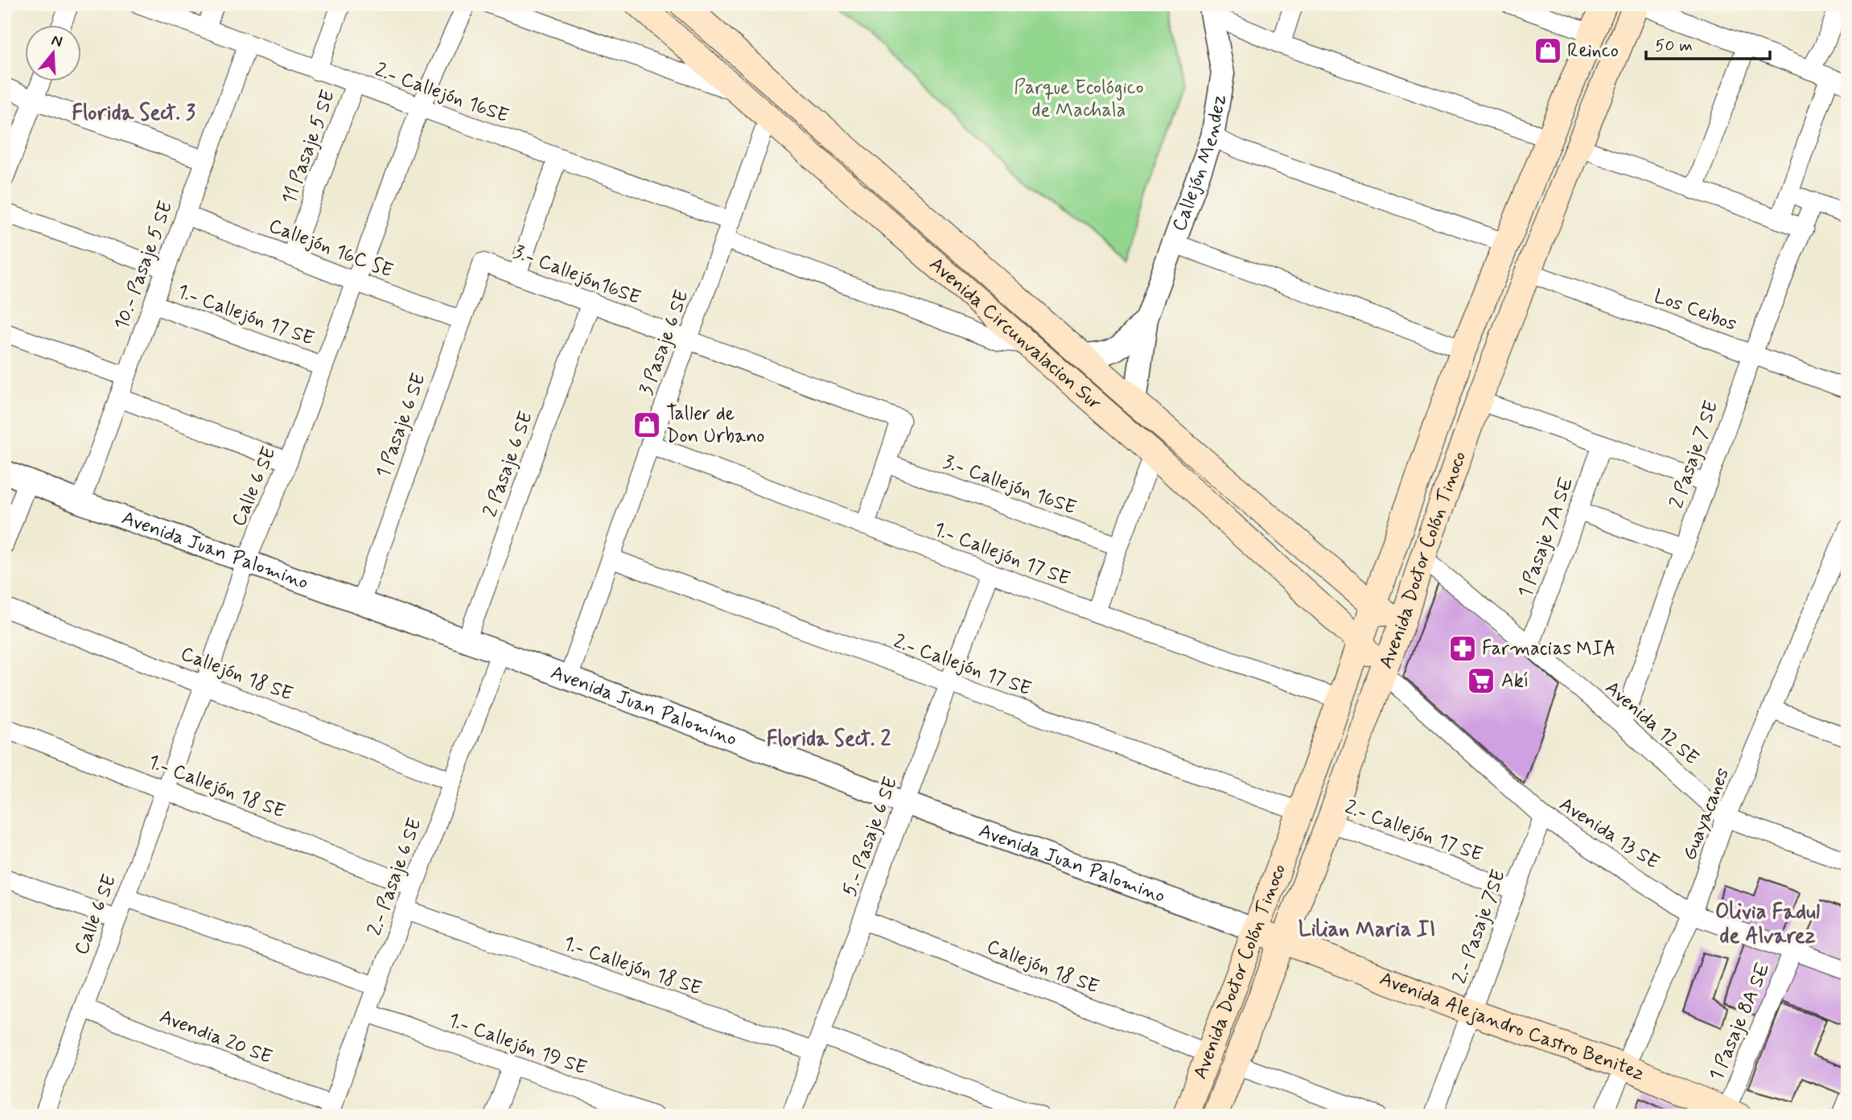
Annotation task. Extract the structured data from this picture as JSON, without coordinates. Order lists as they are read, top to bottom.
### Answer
{
  "streets": {
    "main road": [
      "Avenida Circunvalacion Sur",
      "Avenida Juan Palomino",
      "Avenida Doctor Colón Tinoco",
      "Avenida Alejandro Castro Benitez"
    ],
    "street": [
      "2.- Callejón 16SE",
      "11 Pasaje 5 SE",
      "Callejón Mendez",
      "Callejón 16C SE",
      "10.- Pasaje 5 SE",
      "3.- Callejón16SE",
      "Los Ceibos",
      "1.- Callejón 17 SE",
      "3 Pasaje 6 SE",
      "1 Pasaje 6 SE",
      "2 Pasaje 7 SE",
      "2 Pasaje 6 SE",
      "3.- Callejón 16SE",
      "Calle 6 SE",
      "1 Pasaje 7A SE",
      "2.- Callejón 17 SE",
      "Callejón 18 SE",
      "Avenida 12 SE",
      "1.- Callejón 18 SE",
      "Guayacanes",
      "Avenida 13 SE",
      "5.- Pasaje 6 SE",
      "2.- Pasaje 6 SE",
      "2.- Pasaje 7SE",
      "1 Pasaje 8A SE",
      "Avendia 20 SE",
      "1.- Callejón 19 SE"
    ]
  },
  "crossings": [
    ["2.- Callejón 16SE", "11 Pasaje 5 SE"],
    ["2.- Callejón 16SE", "10.- Pasaje 5 SE"],
    ["2.- Callejón 16SE", "3 Pasaje 6 SE"],
    ["2.- Callejón 16SE", "Calle 6 SE"],
    ["11 Pasaje 5 SE", "Callejón 16C SE"],
    ["Callejón Mendez", "Avenida Circunvalacion Sur"],
    ["Callejón 16C SE", "10.- Pasaje 5 SE"],
    ["Callejón 16C SE", "1 Pasaje 6 SE"],
    ["Callejón 16C SE", "Calle 6 SE"],
    ["10.- Pasaje 5 SE", "1.- Callejón 17 SE"],
    ["10.- Pasaje 5 SE", "Avenida Juan Palomino"],
    ["3.- Callejón16SE", "3 Pasaje 6 SE"],
    ["3.- Callejón16SE", "1 Pasaje 6 SE"],
    ["3.- Callejón16SE", "2 Pasaje 6 SE"],
    ["Los Ceibos", "2 Pasaje 7 SE"],
    ["Los Ceibos", "Avenida Doctor Colón Tinoco"],
    ["1.- Callejón 17 SE", "3 Pasaje 6 SE"],
    ["1.- Callejón 17 SE", "Calle 6 SE"],
    ["1.- Callejón 17 SE", "Avenida Doctor Colón Tinoco"],
    ["1.- Callejón 17 SE", "5.- Pasaje 6 SE"],
    ["Avenida Circunvalacion Sur", "3 Pasaje 6 SE"],
    ["Avenida Circunvalacion Sur", "Avenida Doctor Colón Tinoco"],
    ["Avenida Circunvalacion Sur", "Avenida 13 SE"],
    ["3 Pasaje 6 SE", "Avenida Juan Palomino"],
    ["3 Pasaje 6 SE", "2.- Callejón 17 SE"],
    ["1 Pasaje 6 SE", "Avenida Juan Palomino"],
    ["2 Pasaje 7 SE", "Avenida 12 SE"],
    ["2 Pasaje 6 SE", "Avenida Juan Palomino"],
    ["Calle 6 SE", "Avenida Juan Palomino"],
    ["Calle 6 SE", "Callejón 18 SE"],
    ["Calle 6 SE", "1.- Callejón 18 SE"],
    ["Calle 6 SE", "Avendia 20 SE"],
    ["1 Pasaje 7A SE", "Avenida 12 SE"],
    ["Avenida Juan Palomino", "Avenida Doctor Colón Tinoco"],
    ["Avenida Juan Palomino", "5.- Pasaje 6 SE"],
    ["Avenida Juan Palomino", "2.- Pasaje 6 SE"],
    ["Avenida Juan Palomino", "Avenida Alejandro Castro Benitez"],
    ["Avenida Doctor Colón Tinoco", "2.- Callejón 17 SE"],
    ["Avenida Doctor Colón Tinoco", "Callejón 18 SE"],
    ["Avenida Doctor Colón Tinoco", "Avenida 12 SE"],
    ["Avenida Doctor Colón Tinoco", "Avenida 13 SE"],
    ["Avenida Doctor Colón Tinoco", "Avenida Alejandro Castro Benitez"],
    ["2.- Callejón 17 SE", "5.- Pasaje 6 SE"],
    ["2.- Callejón 17 SE", "2.- Pasaje 7SE"],
    ["Callejón 18 SE", "5.- Pasaje 6 SE"],
    ["Callejón 18 SE", "2.- Pasaje 6 SE"],
    ["Avenida 12 SE", "Guayacanes"],
    ["1.- Callejón 18 SE", "5.- Pasaje 6 SE"],
    ["1.- Callejón 18 SE", "2.- Pasaje 6 SE"],
    ["Guayacanes", "Avenida 13 SE"],
    ["Guayacanes", "Avenida Alejandro Castro Benitez"],
    ["Avenida 13 SE", "2.- Pasaje 7SE"],
    ["Avenida 13 SE", "1 Pasaje 8A SE"],
    ["2.- Pasaje 6 SE", "Avendia 20 SE"],
    ["2.- Pasaje 6 SE", "1.- Callejón 19 SE"],
    ["2.- Pasaje 7SE", "Avenida Alejandro Castro Benitez"],
    ["1 Pasaje 8A SE", "Avenida Alejandro Castro Benitez"]
  ],
  "districts": [
    "Florida Sect. 3",
    "Florida Sect. 2",
    "Olivia Fadul de Alvarez",
    "Lilian Maria II"
  ],
  "parks": ["Parque Ecológico de Machala"],
  "places": {
    "shop": ["Reinco", "Taller de Don Urbano"],
    "pharmacy": ["Farmacias MIA"],
    "supermarket": ["Akí"]
  },
  "scale_bar": "50 m",
  "north": "top"
}
